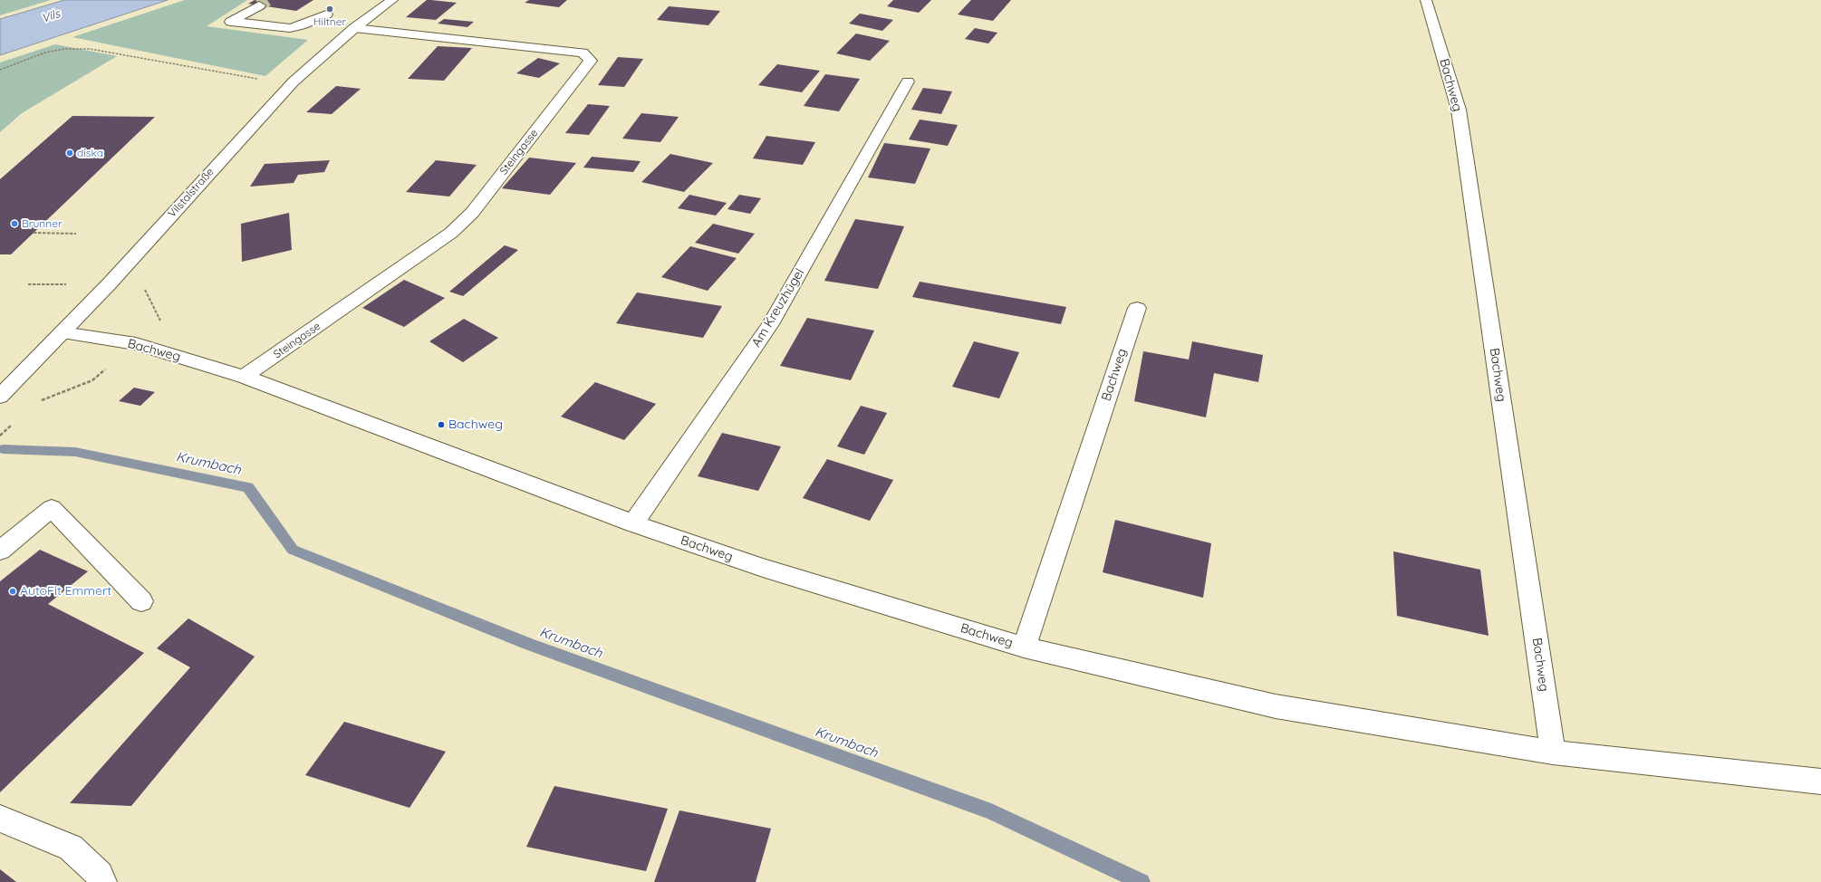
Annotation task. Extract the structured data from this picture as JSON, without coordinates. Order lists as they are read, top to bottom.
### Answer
{
  "streets": {
    "street": [
      "Bachweg",
      "Steingasse",
      "Vilstalstraße",
      "Am Kreuzhügel"
    ]
  },
  "crossings": [
    ["Bachweg", "Steingasse"],
    ["Bachweg", "Vilstalstraße"],
    ["Bachweg", "Am Kreuzhügel"],
    ["Steingasse", "Vilstalstraße"]
  ],
  "water": ["Vils", "Krumbach"],
  "places": [
    "Hiltner",
    "diska",
    "Brunner",
    "Bachweg",
    "AutoFit Emmert"
  ]
}
